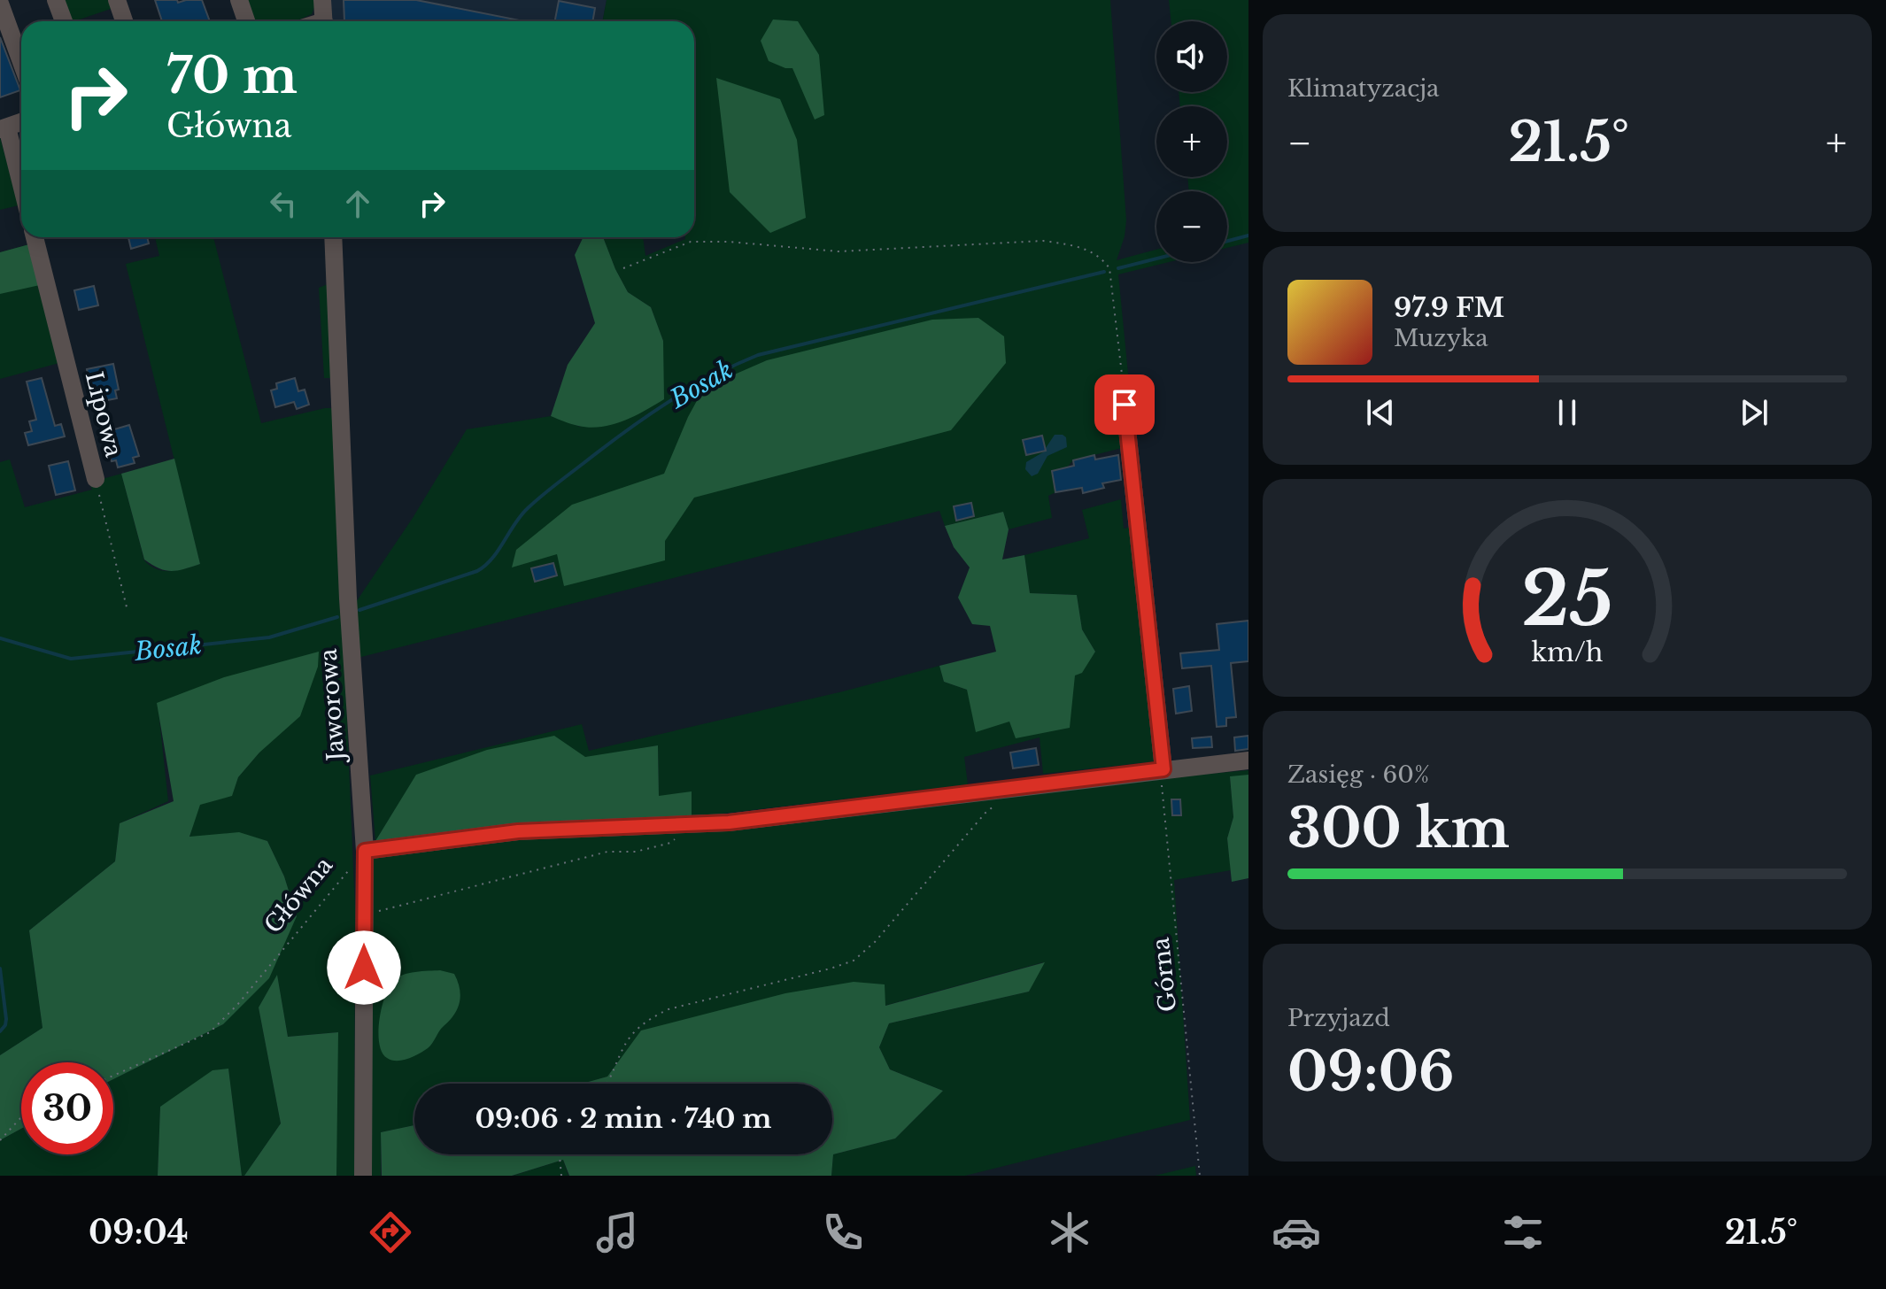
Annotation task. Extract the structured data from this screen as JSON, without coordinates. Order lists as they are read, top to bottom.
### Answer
{
  "streets": {
    "street": ["Lipowa", "Jaworowa", "Główna"],
    "path": ["Górna"]
  },
  "crossings": [
    ["Jaworowa", "Główna"],
    ["Główna", "Górna"]
  ],
  "water": ["Bosak"],
  "page": {
    "tile": [
      "Klimatyzacja",
      ["Zasięg · 60%", "300 km"],
      ["Przyjazd", "09:06"]
    ],
    "map_buttons": ["+", "−"],
    "turn": ["70 m", "Główna"],
    "heat": ["−", "21.5°", "+"],
    "song": ["97.9 FM", "Muzyka"],
    "limit": "30",
    "trip": "09:06 · 2 min · 740 m",
    "tabs": ["09:04", "21.5°"],
    "gauge": ["25", "km/h"]
  }
}
